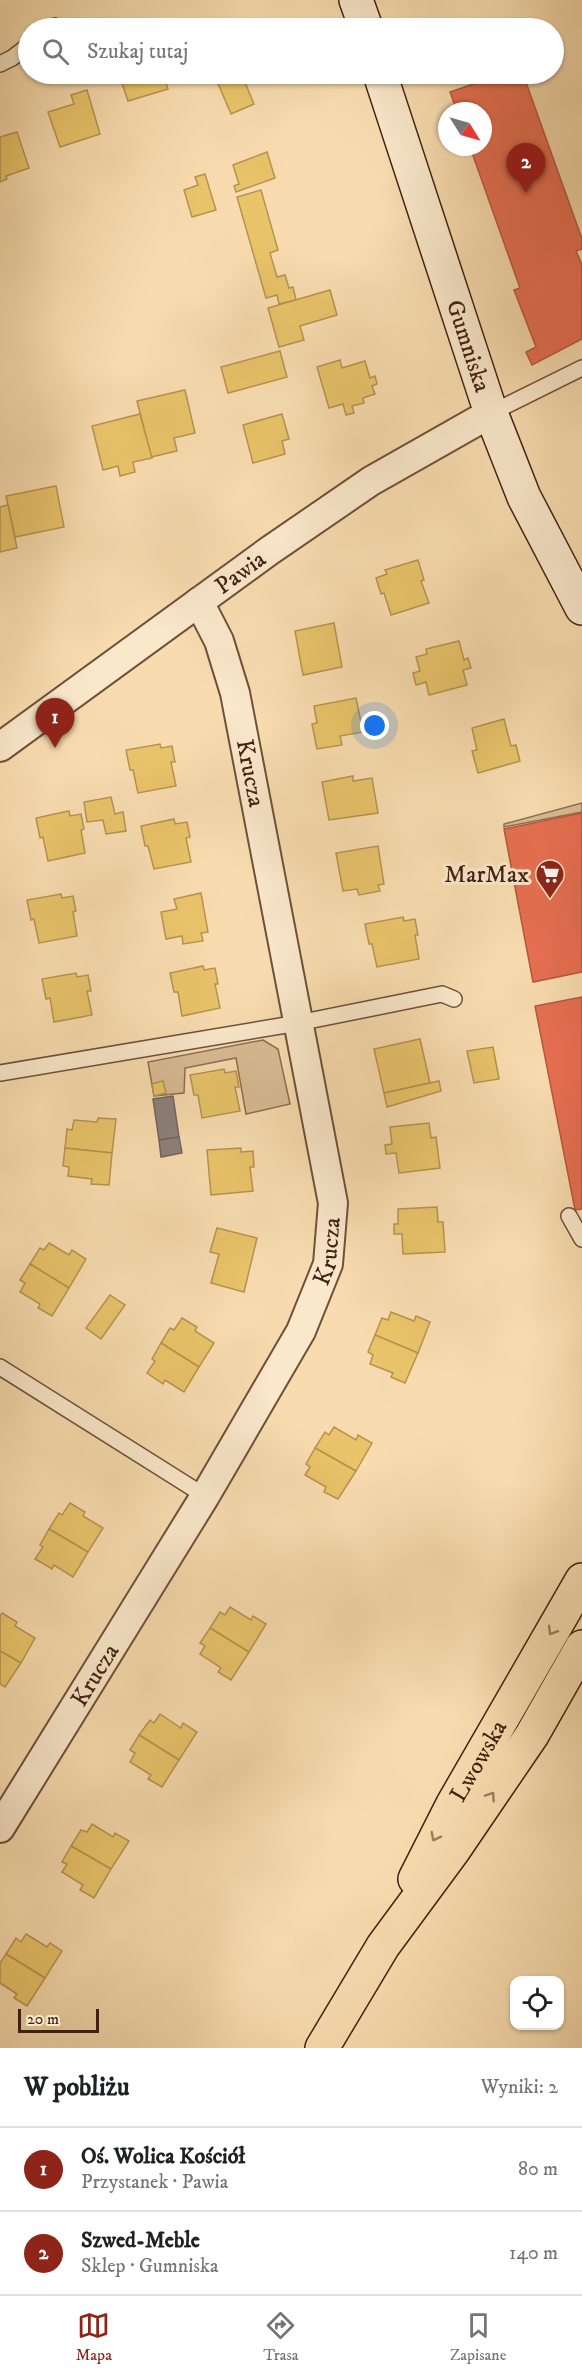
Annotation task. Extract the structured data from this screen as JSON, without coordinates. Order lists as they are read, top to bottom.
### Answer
{
  "streets": {
    "main road": ["Lwowska"],
    "street": ["Gumniska", "Pawia", "Krucza"]
  },
  "crossings": [
    ["Gumniska", "Pawia"],
    ["Pawia", "Krucza"]
  ],
  "places": {
    "supermarket": ["MarMax"]
  },
  "scale_bar": "20 m",
  "north": "bottom right",
  "page": {
    "search": "Szukaj tutaj",
    "pins": ["2", "1"],
    "scale": "20 m",
    "heading": ["W pobliżu", "Wyniki: 2"],
    "list": [
      {
        "mark": "1",
        "name": "Oś. Wolica Kościół",
        "note": "Przystanek · Pawia",
        "value": "80 m"
      },
      {
        "mark": "2",
        "name": "Szwed-Meble",
        "note": "Sklep · Gumniska",
        "value": "140 m"
      }
    ],
    "nav": ["Mapa", "Trasa", "Zapisane"]
  }
}
